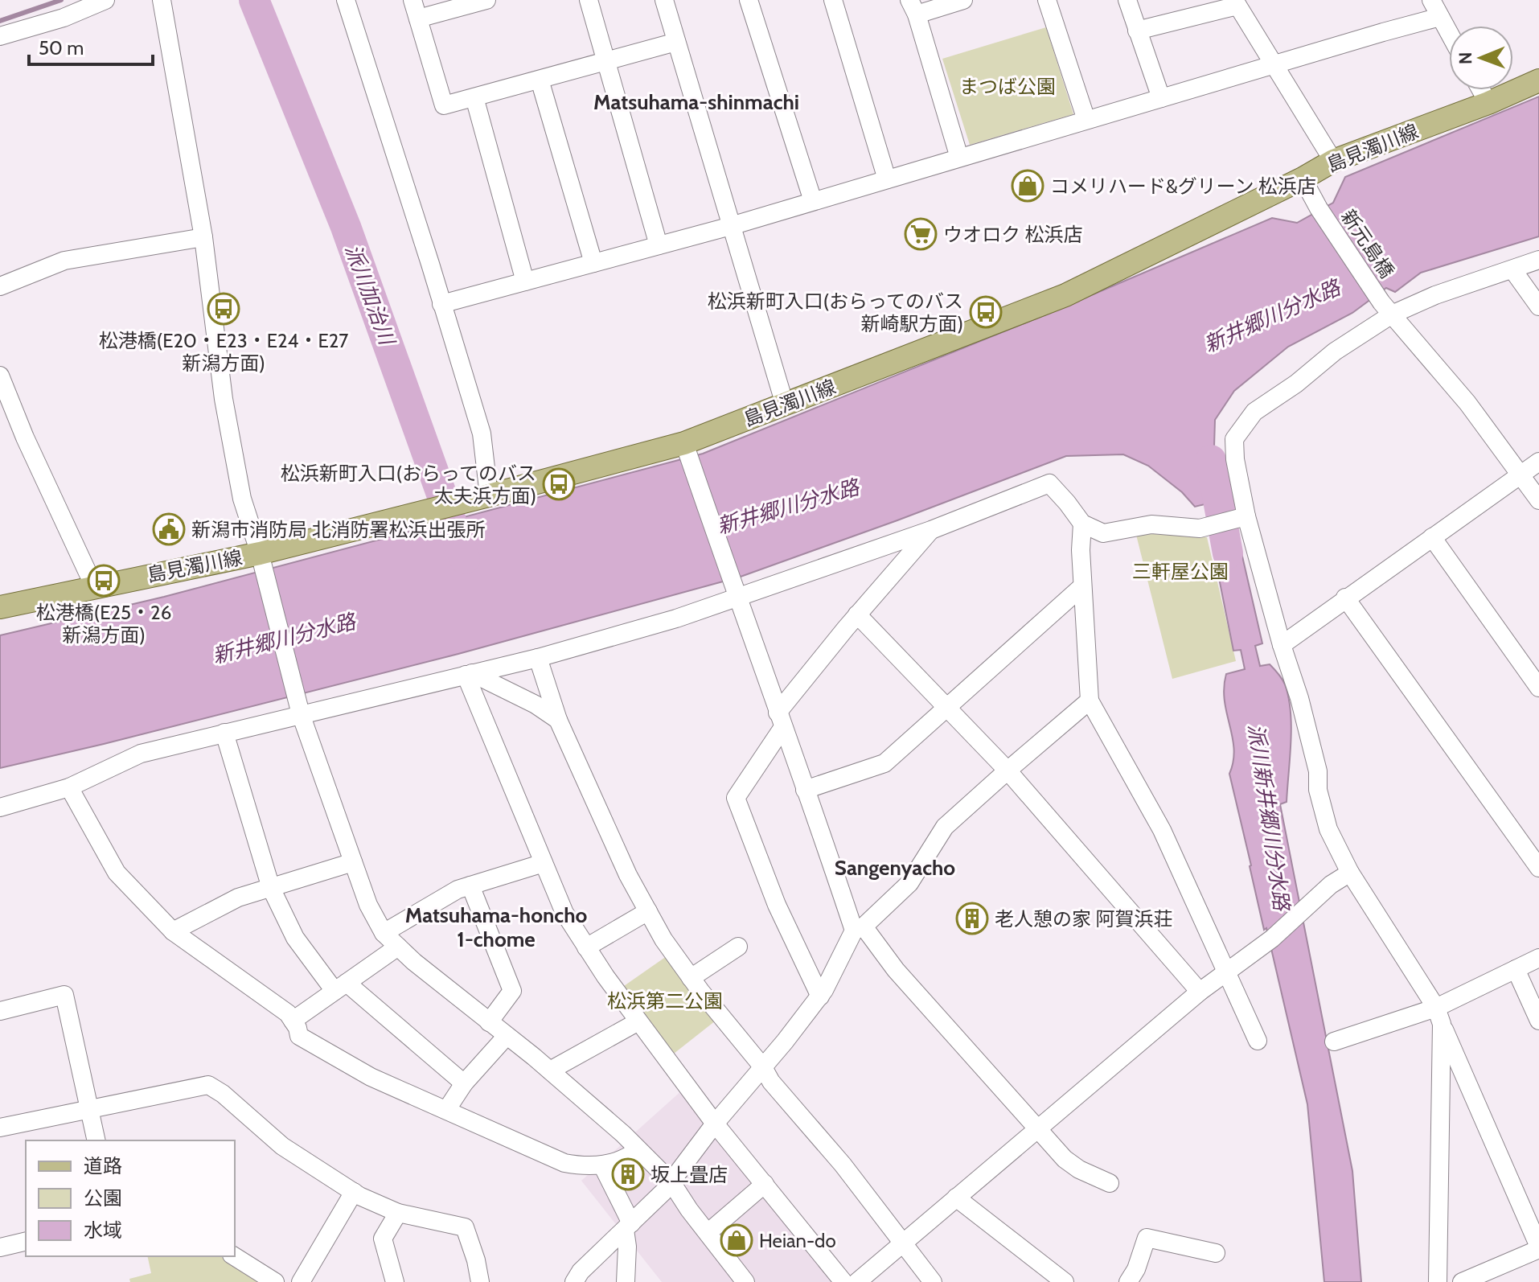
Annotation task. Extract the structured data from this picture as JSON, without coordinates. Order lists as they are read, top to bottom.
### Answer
{
  "streets": {
    "main road": ["島見濁川線"],
    "street": ["新元島橋"]
  },
  "crossings": [
    ["島見濁川線", "新元島橋"]
  ],
  "districts": ["Matsuhama-shinmachi", "Sangenyacho", "Matsuhama-honcho 1-chome"],
  "water": ["派川加治川", "新井郷川分水路", "派川新井郷川分水路"],
  "parks": ["まつば公園", "三軒屋公園", "松浜第二公園"],
  "places": {
    "shop": ["コメリハード&グリーン 松浜店", "Heian-do"],
    "supermarket": ["ウオロク 松浜店"],
    "bus stop": [
      "松港橋(E20・E23・E24・E27 新潟方面)",
      "松浜新町入口(おらってのバス 新崎駅方面)",
      "松浜新町入口(おらってのバス 太夫浜方面)",
      "松港橋(E25・26 新潟方面)"
    ],
    "public building": ["新潟市消防局 北消防署松浜出張所"],
    "building": ["老人憩の家 阿賀浜荘", "坂上畳店"]
  },
  "legend": ["道路", "公園", "水域"],
  "scale_bar": "50 m",
  "north": "left"
}
